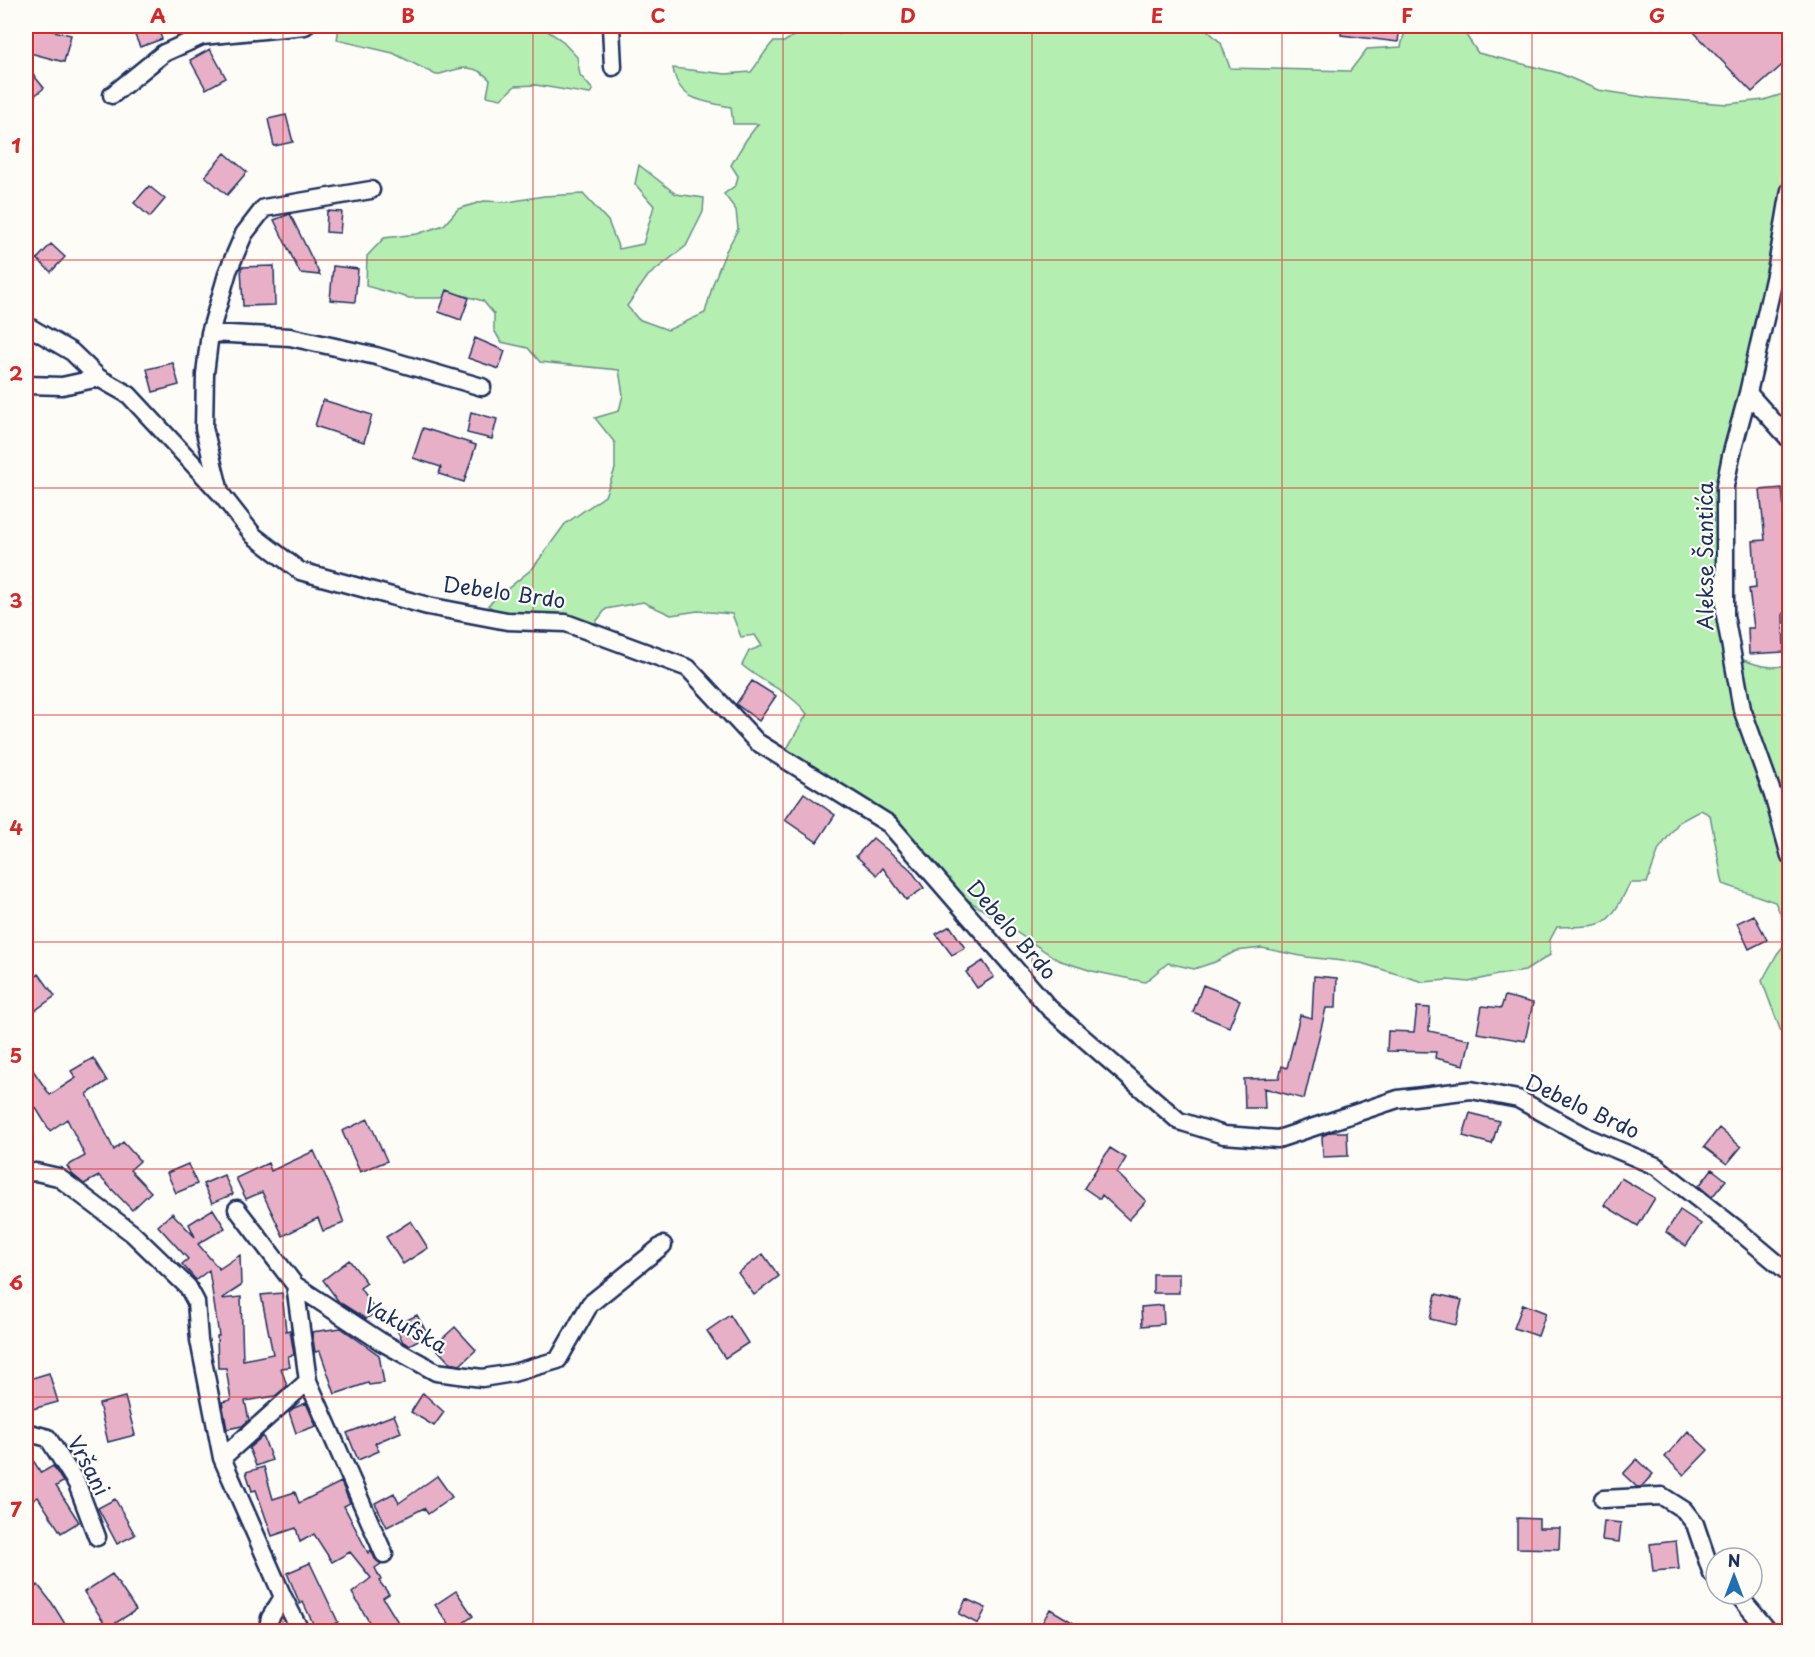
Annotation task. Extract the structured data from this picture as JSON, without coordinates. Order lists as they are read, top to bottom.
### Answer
{
  "streets": {
    "street": [
      "Alekse Šantića",
      "Debelo Brdo",
      "Vakufska",
      "Vršani"
    ]
  },
  "north": "top",
  "grid": {
    "columns": [
      "A",
      "B",
      "C",
      "D",
      "E",
      "F",
      "G"
    ],
    "rows": [
      "1",
      "2",
      "3",
      "4",
      "5",
      "6",
      "7"
    ]
  }
}
